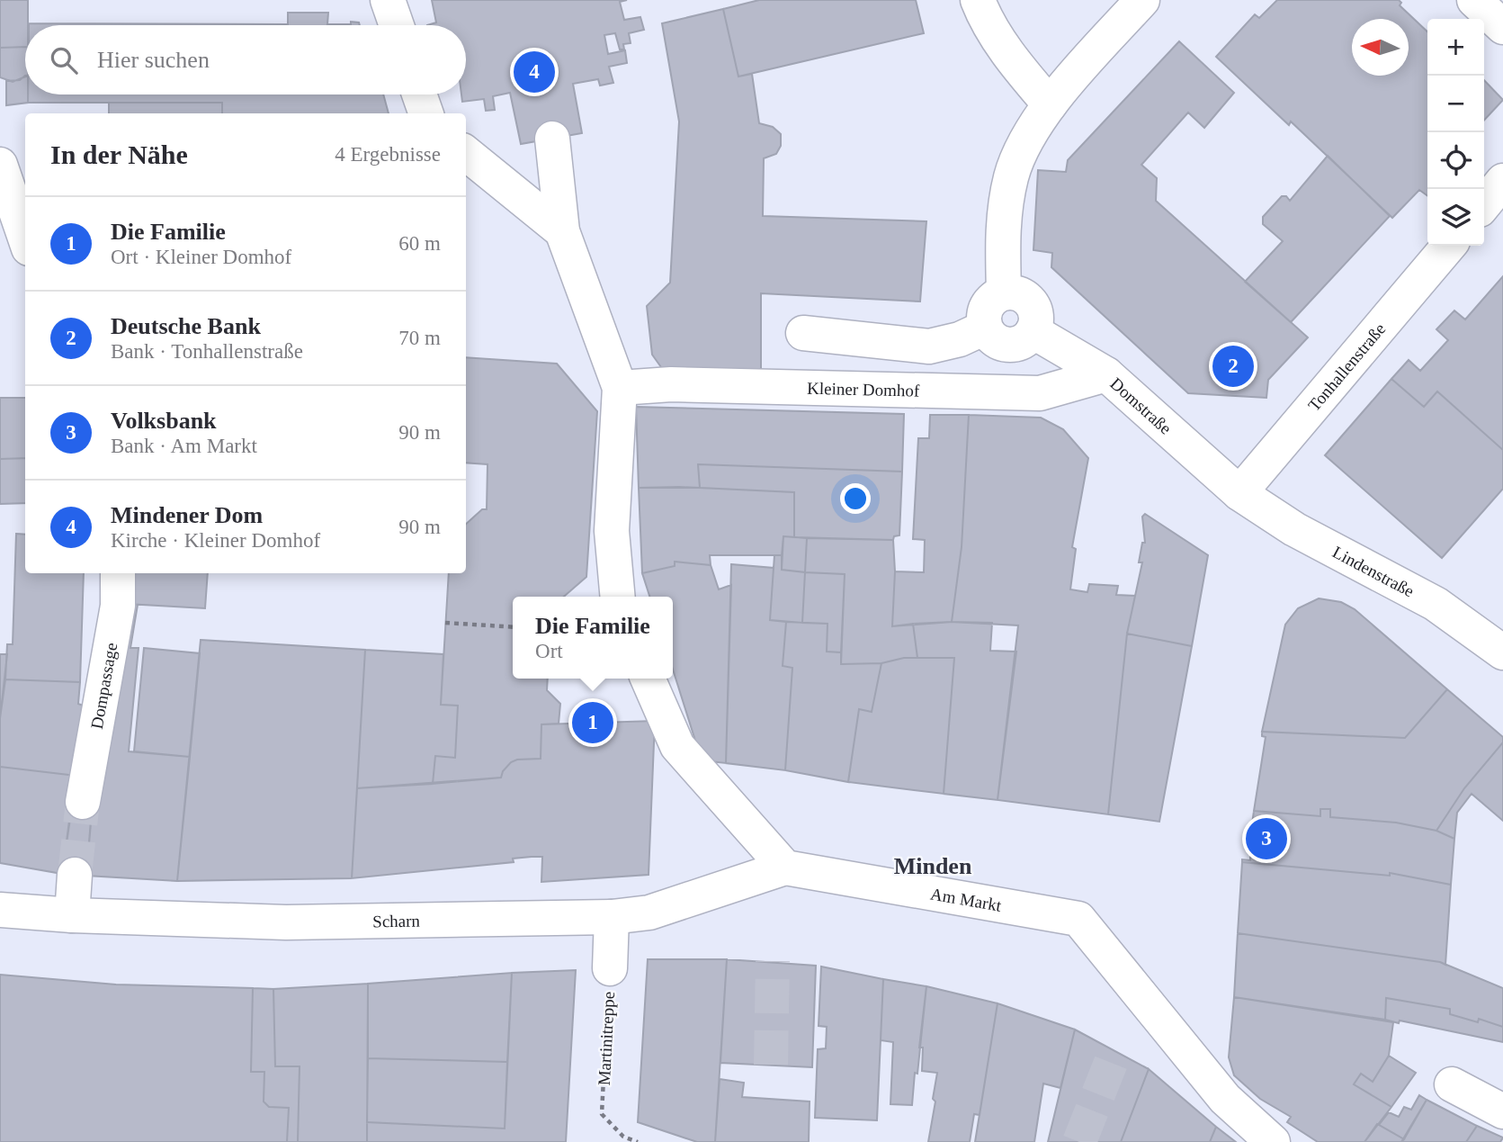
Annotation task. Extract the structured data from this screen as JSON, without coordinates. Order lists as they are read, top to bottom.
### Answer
{
  "streets": {
    "street": [
      "Tonhallenstraße",
      "Kleiner Domhof",
      "Domstraße",
      "Lindenstraße",
      "Dompassage",
      "Am Markt",
      "Scharn",
      "Martinitreppe"
    ]
  },
  "crossings": [
    ["Tonhallenstraße", "Domstraße"],
    ["Tonhallenstraße", "Lindenstraße"],
    ["Kleiner Domhof", "Domstraße"],
    ["Domstraße", "Lindenstraße"],
    ["Am Markt", "Scharn"],
    ["Scharn", "Martinitreppe"]
  ],
  "districts": ["Minden"],
  "north": "left",
  "page": {
    "map_buttons": ["+", "−"],
    "search": "Hier suchen",
    "pins": [
      "4",
      "2",
      "1",
      "3"
    ],
    "heading": ["In der Nähe", "4 Ergebnisse"],
    "list": [
      {
        "mark": "1",
        "name": "Die Familie",
        "note": "Ort · Kleiner Domhof",
        "value": "60 m"
      },
      {
        "mark": "2",
        "name": "Deutsche Bank",
        "note": "Bank · Tonhallenstraße",
        "value": "70 m"
      },
      {
        "mark": "3",
        "name": "Volksbank",
        "note": "Bank · Am Markt",
        "value": "90 m"
      },
      {
        "mark": "4",
        "name": "Mindener Dom",
        "note": "Kirche · Kleiner Domhof",
        "value": "90 m"
      }
    ],
    "popup": ["Die Familie", "Ort"]
  }
}
